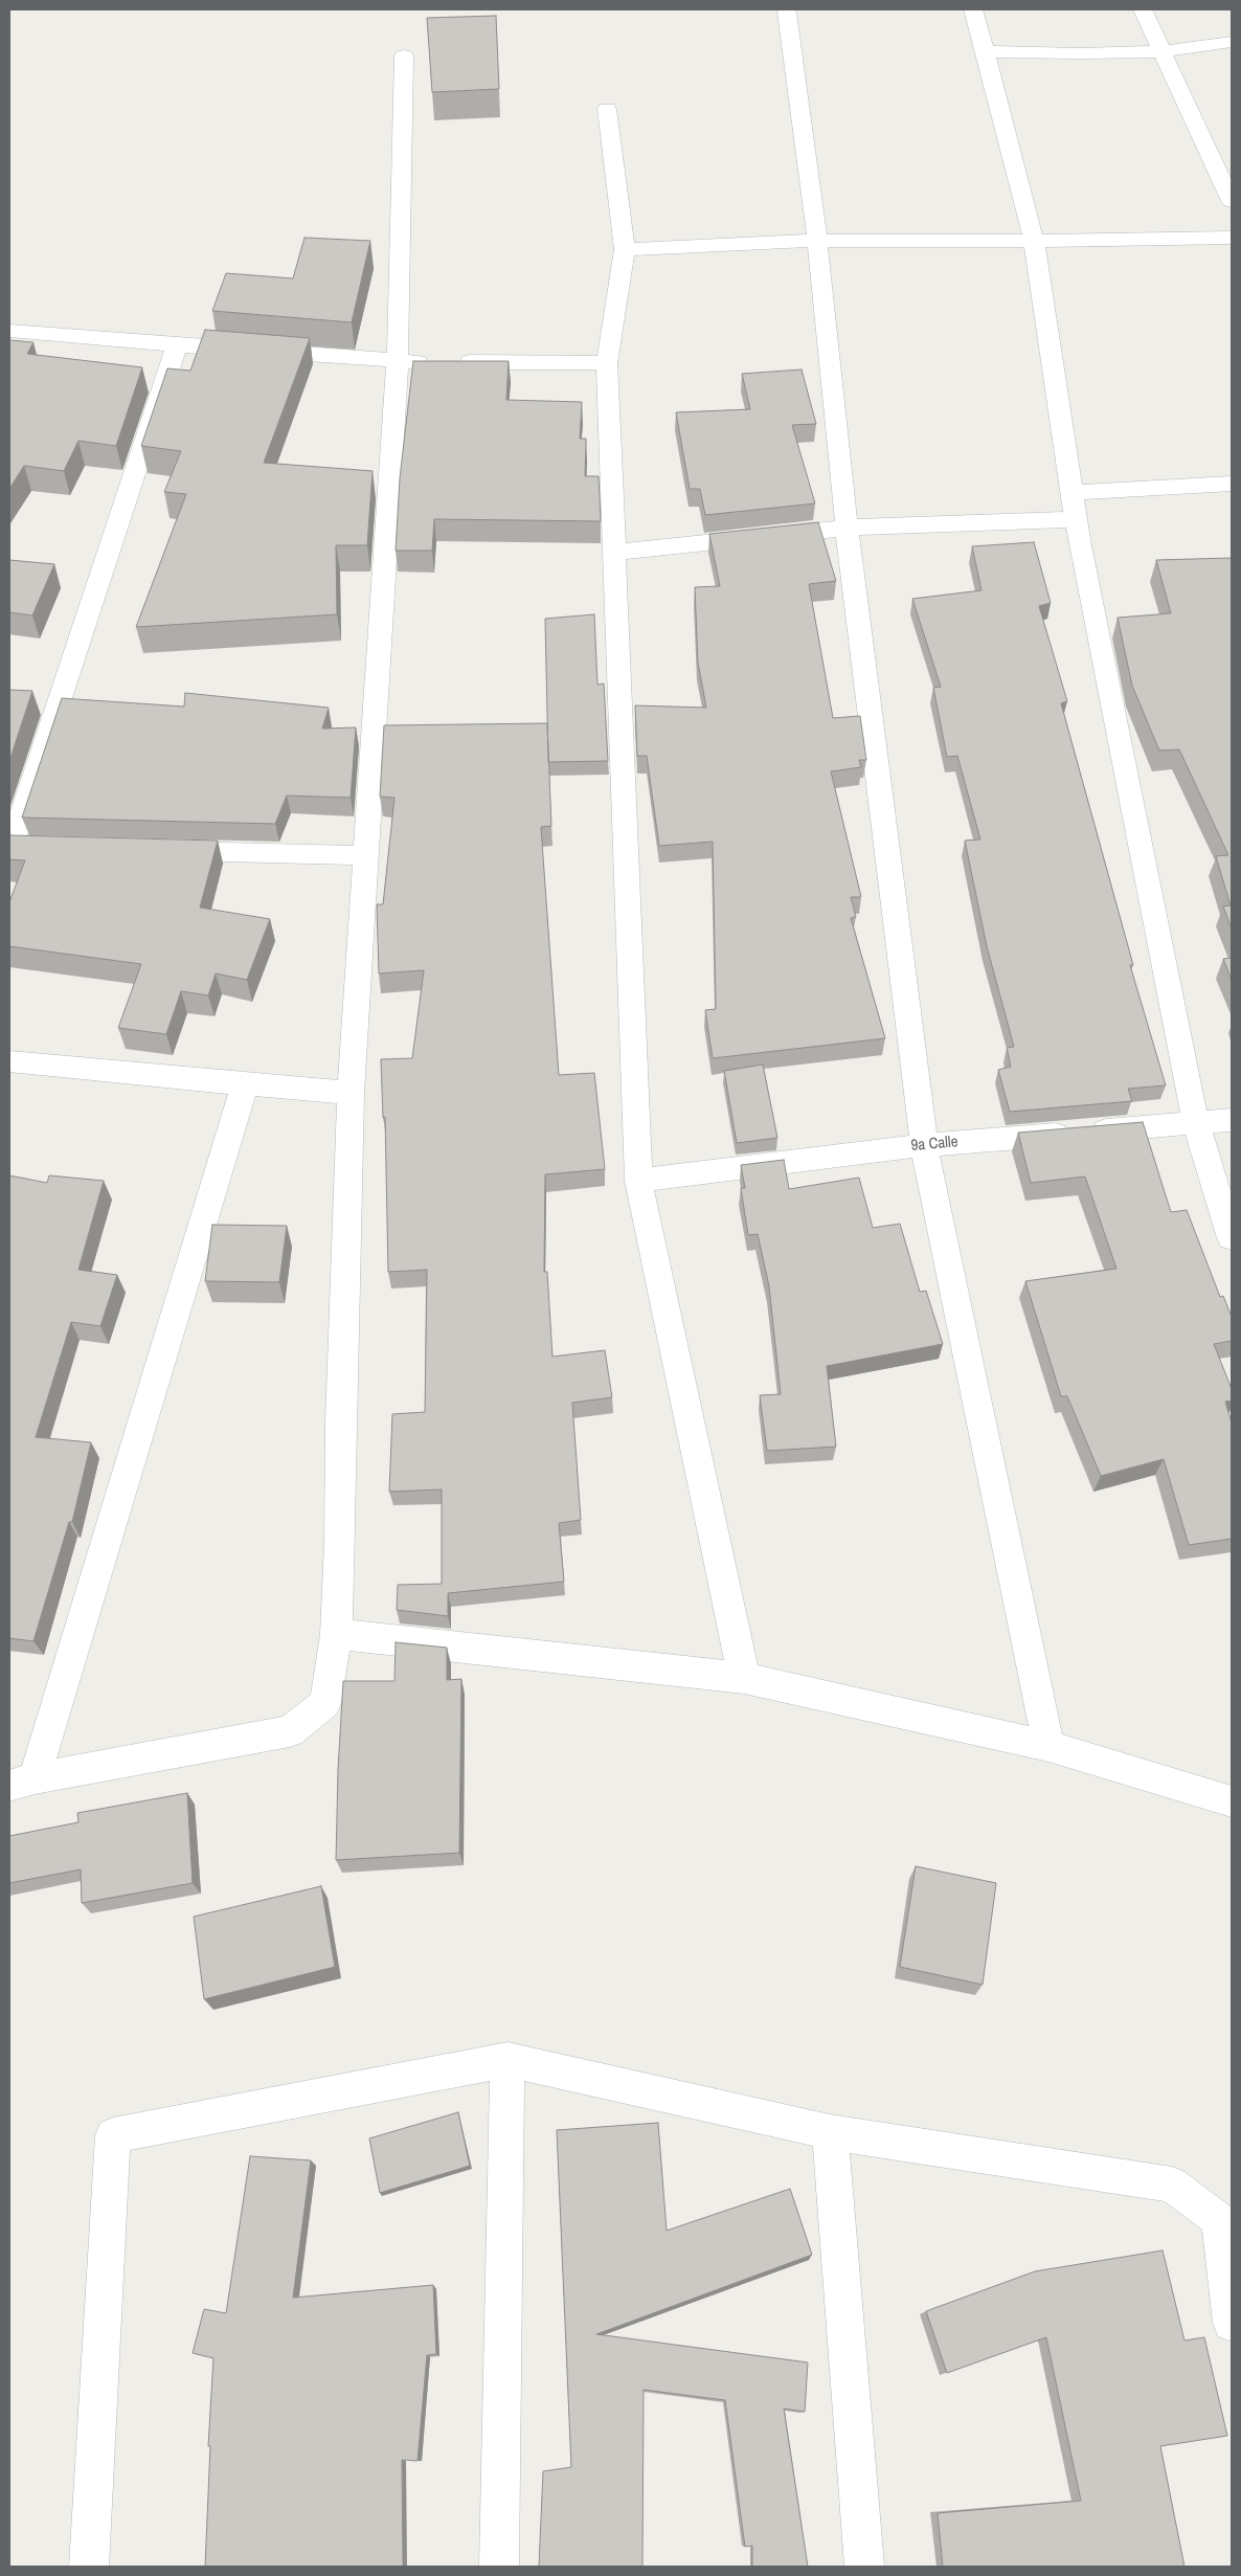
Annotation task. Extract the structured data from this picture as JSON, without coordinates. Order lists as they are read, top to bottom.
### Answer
{
  "streets": {
    "street": ["9a Calle"]
  }
}
